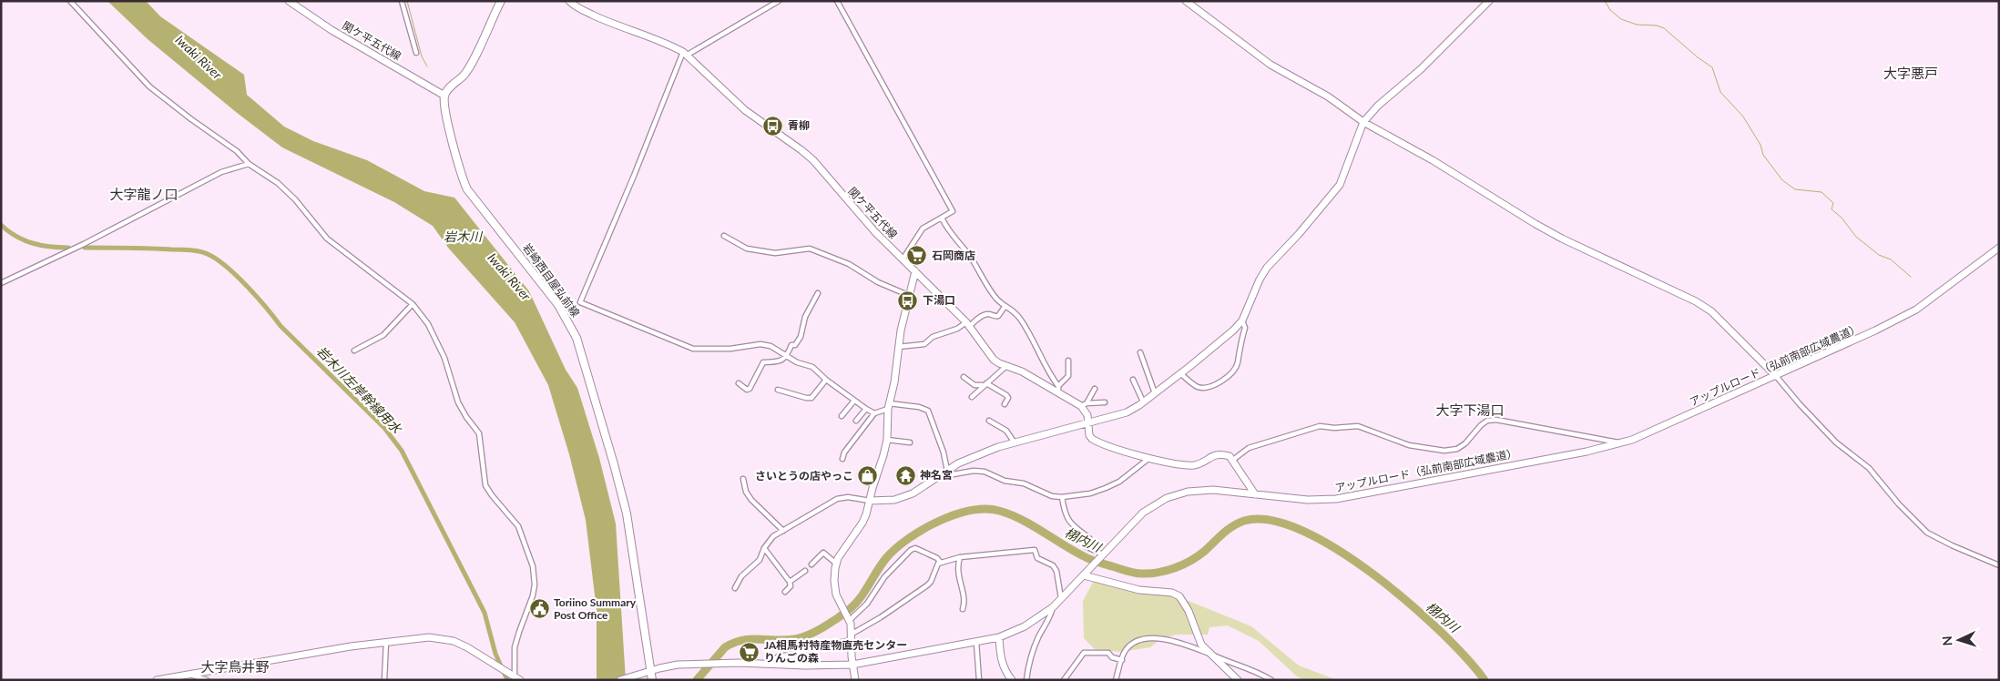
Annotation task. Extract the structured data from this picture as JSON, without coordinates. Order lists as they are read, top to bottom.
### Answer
{
  "streets": {
    "main road": ["岩崎西目屋弘前線"],
    "street": ["関ケ平五代線", "アップルロード（弘前南部広域農道）"]
  },
  "crossings": [
    ["関ケ平五代線", "岩崎西目屋弘前線"],
    ["岩崎西目屋弘前線", "アップルロード（弘前南部広域農道）"]
  ],
  "districts": [
    "大字悪戸",
    "大字龍ノ口",
    "大字下湯口",
    "大字鳥井野"
  ],
  "water": [
    "Iwaki River",
    "岩木川",
    "岩木川左岸幹線用水",
    "栩内川"
  ],
  "places": {
    "bus stop": ["青柳", "下湯口"],
    "supermarket": ["石岡商店", "JA相馬村特産物直売センター りんごの森"],
    "temple": ["神名宮"],
    "shop": ["さいとうの店やっこ"],
    "public building": ["Toriino Summary Post Office"]
  },
  "north": "left"
}
